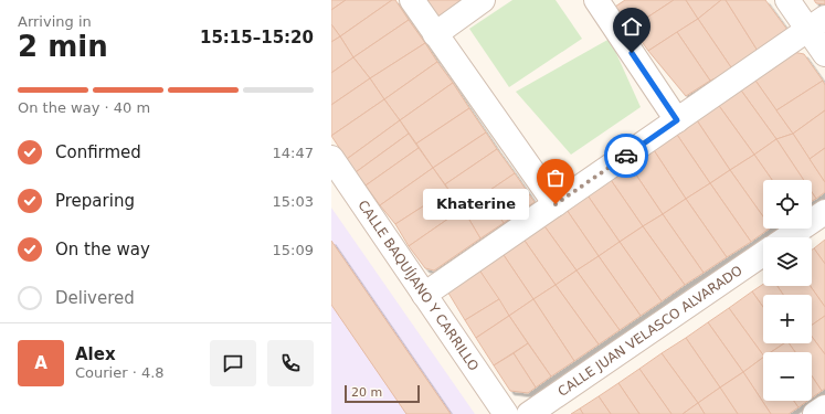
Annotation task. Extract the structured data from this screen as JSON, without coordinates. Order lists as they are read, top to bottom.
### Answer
{
  "streets": {
    "street": ["CALLE BAQUÍJANO Y CARRILLO", "CALLE JUAN VELASCO ALVARADO"]
  },
  "places": ["Khaterine"],
  "scale_bar": "20 m",
  "page": {
    "heading": ["2 min", "Arriving in", "15:15–15:20"],
    "panel": ["Alex", "Courier · 4.8"],
    "bar": "On the way · 40 m",
    "list": [
      ["Confirmed", "14:47"],
      ["Preparing", "15:03"],
      ["On the way", "15:09"],
      "Delivered"
    ],
    "map_buttons": ["+", "−"],
    "bubble": "Khaterine",
    "round": "A",
    "scale": "20 m"
  }
}
